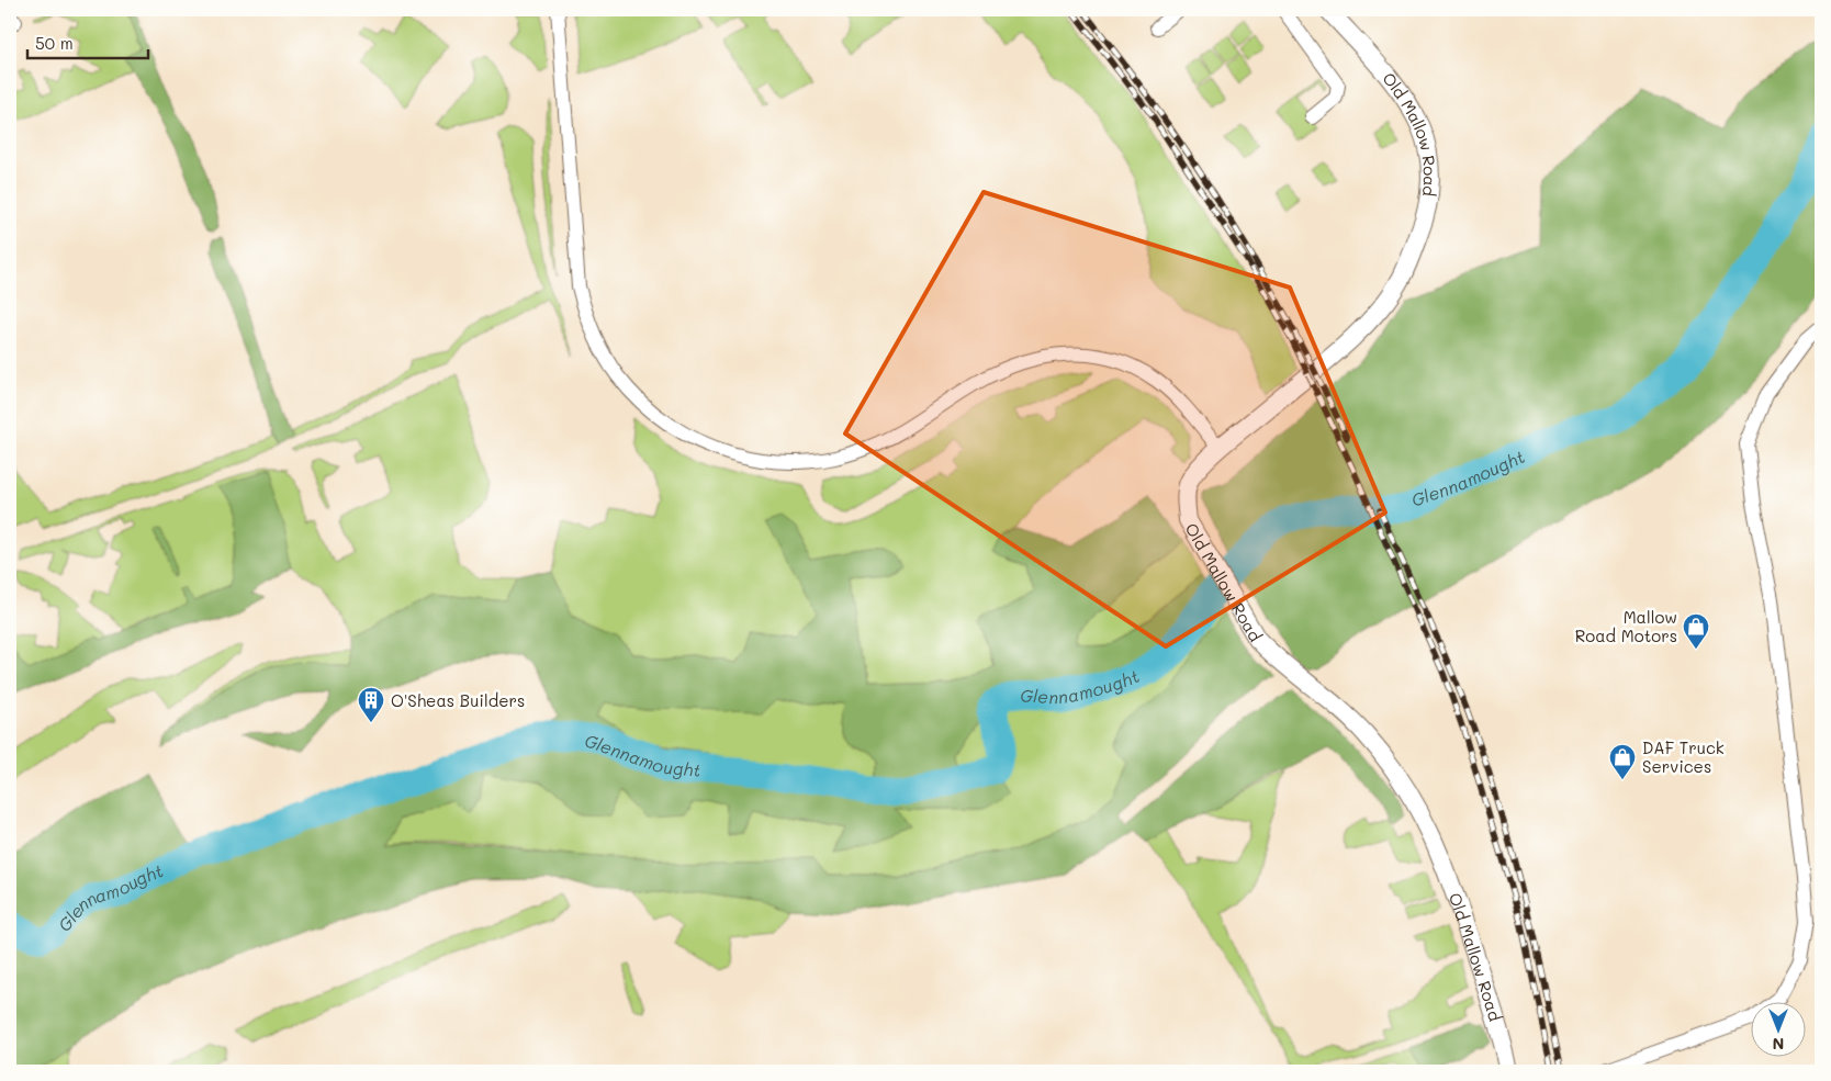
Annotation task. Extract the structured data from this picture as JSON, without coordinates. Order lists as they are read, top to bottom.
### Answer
{
  "streets": {
    "street": ["Old Mallow Road"]
  },
  "water": ["Glennamought"],
  "places": {
    "shop": ["Mallow Road Motors", "DAF Truck Services"],
    "building": ["O'Sheas Builders"]
  },
  "scale_bar": "50 m",
  "north": "bottom"
}
